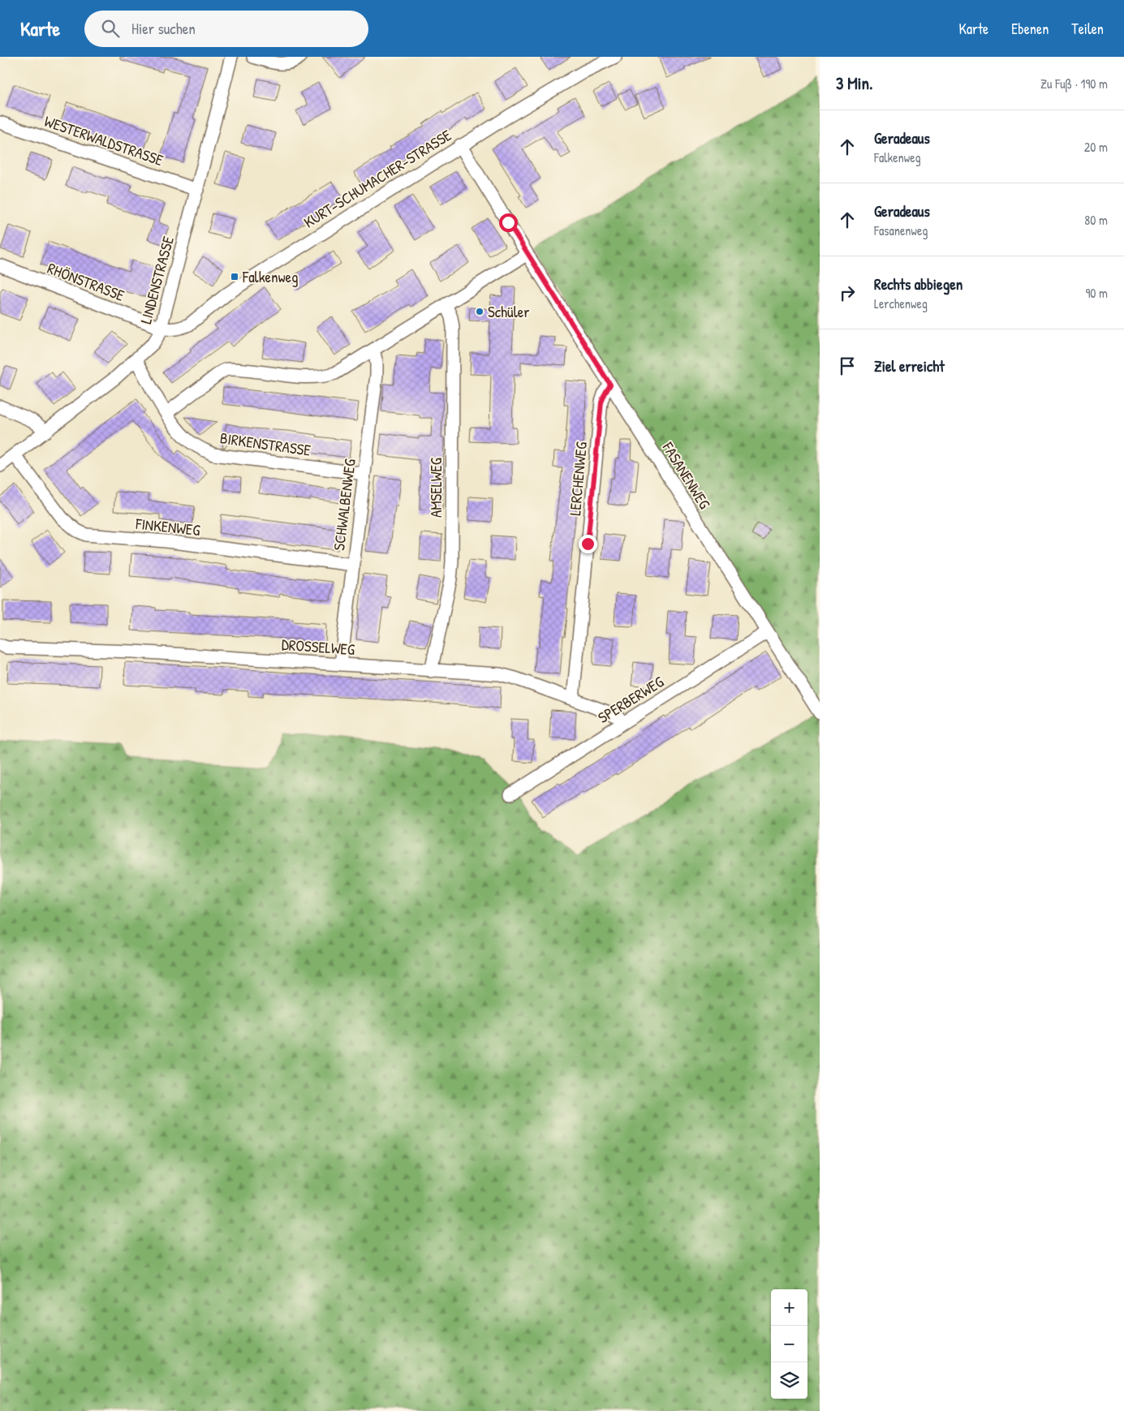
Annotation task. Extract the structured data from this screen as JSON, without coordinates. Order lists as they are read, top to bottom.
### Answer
{
  "streets": {
    "street": [
      "WESTERWALDSTRASSE",
      "KURT-SCHUMACHER-STRASSE",
      "LINDENSTRASSE",
      "RHÖNSTRASSE",
      "BIRKENSTRASSE",
      "FASANENWEG",
      "LERCHENWEG",
      "AMSELWEG",
      "SCHWALBENWEG",
      "FINKENWEG",
      "DROSSELWEG",
      "SPERBERWEG"
    ]
  },
  "crossings": [
    ["WESTERWALDSTRASSE", "LINDENSTRASSE"],
    ["KURT-SCHUMACHER-STRASSE", "LINDENSTRASSE"],
    ["KURT-SCHUMACHER-STRASSE", "RHÖNSTRASSE"],
    ["LINDENSTRASSE", "RHÖNSTRASSE"],
    ["LINDENSTRASSE", "BIRKENSTRASSE"],
    ["LINDENSTRASSE", "FINKENWEG"],
    ["BIRKENSTRASSE", "SCHWALBENWEG"],
    ["FASANENWEG", "LERCHENWEG"],
    ["FASANENWEG", "SPERBERWEG"],
    ["LERCHENWEG", "DROSSELWEG"],
    ["AMSELWEG", "DROSSELWEG"],
    ["SCHWALBENWEG", "FINKENWEG"],
    ["SCHWALBENWEG", "DROSSELWEG"],
    ["DROSSELWEG", "SPERBERWEG"]
  ],
  "places": {
    "transit": ["Falkenweg"],
    "other": ["Schüler"]
  },
  "page": {
    "header": "Karte",
    "search": "Hier suchen",
    "nav": ["Karte", "Ebenen", "Teilen"],
    "heading": ["3 Min.", "Zu Fuß · 190 m"],
    "list": [
      ["Geradeaus", "Falkenweg", "20 m"],
      ["Geradeaus", "Fasanenweg", "80 m"],
      ["Rechts abbiegen", "Lerchenweg", "90 m"],
      "Ziel erreicht"
    ],
    "map_buttons": ["+", "−"]
  }
}
